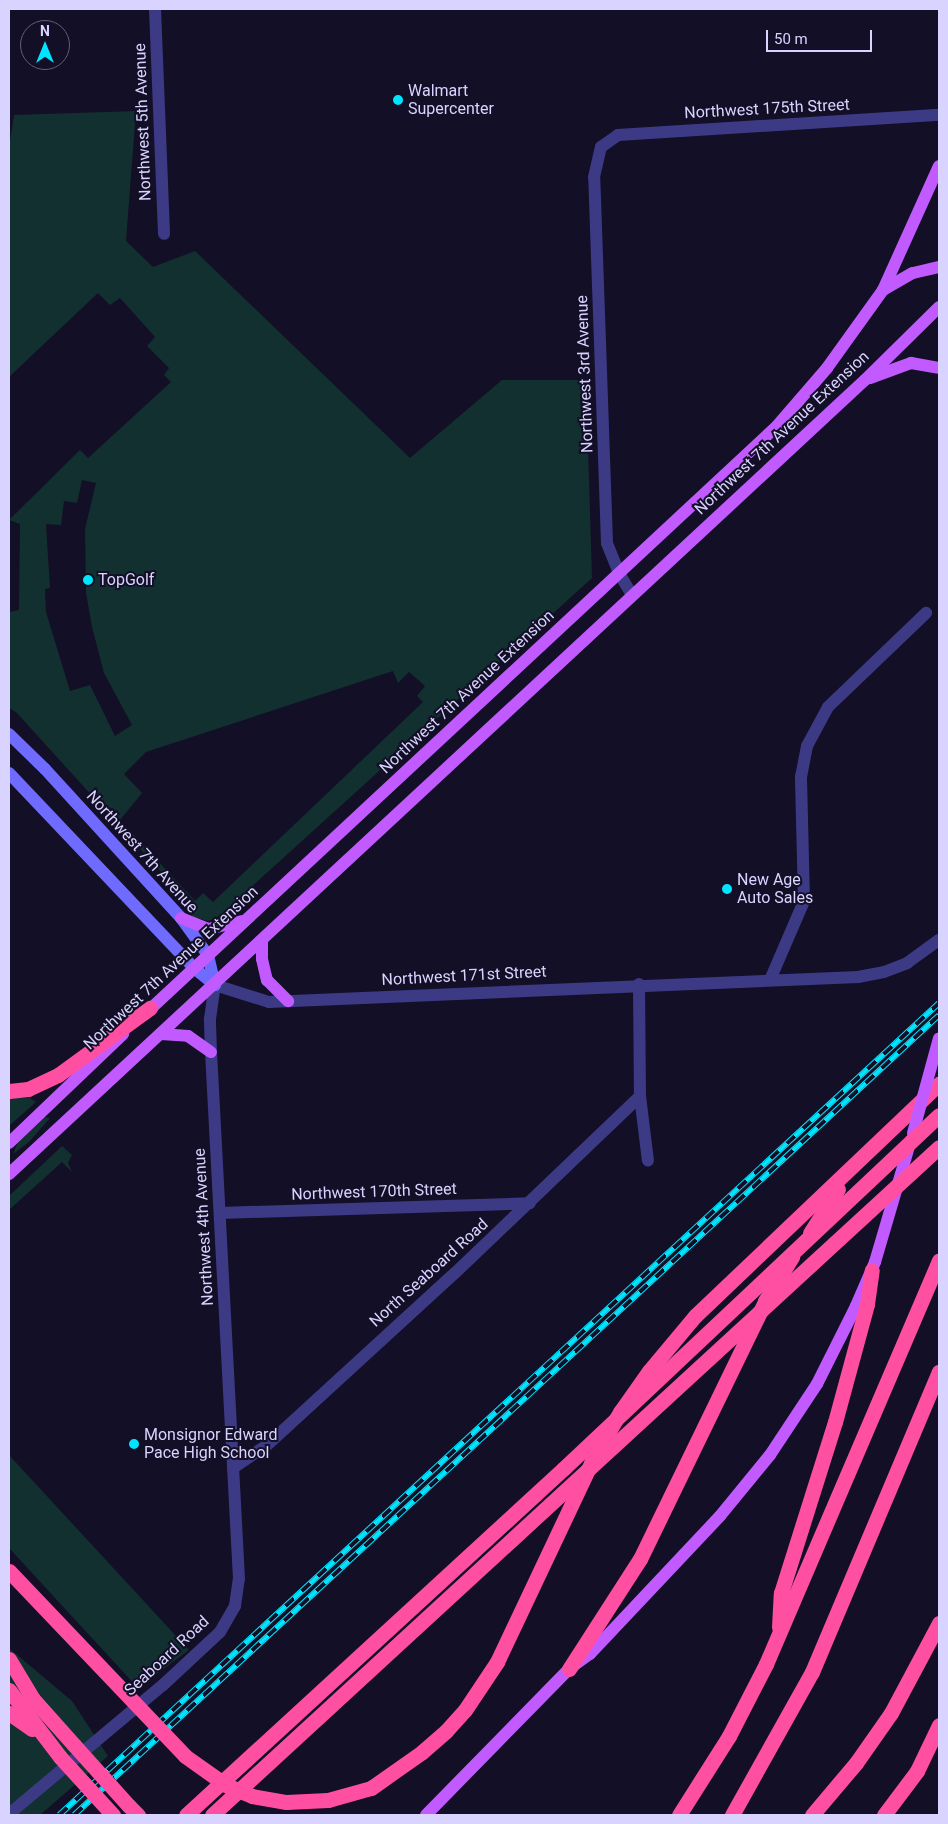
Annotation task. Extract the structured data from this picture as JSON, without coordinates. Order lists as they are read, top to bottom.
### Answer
{
  "streets": {
    "main road": ["Northwest 7th Avenue Extension"],
    "street": [
      "Northwest 175th Street",
      "Northwest 5th Avenue",
      "Northwest 3rd Avenue",
      "Northwest 7th Avenue",
      "Northwest 171st Street",
      "Northwest 170th Street",
      "Northwest 4th Avenue",
      "North Seaboard Road",
      "Seaboard Road"
    ]
  },
  "crossings": [
    ["Northwest 175th Street", "Northwest 3rd Avenue"],
    ["Northwest 3rd Avenue", "Northwest 7th Avenue Extension"],
    ["Northwest 7th Avenue Extension", "Northwest 7th Avenue"],
    ["Northwest 7th Avenue Extension", "Northwest 171st Street"],
    ["Northwest 7th Avenue Extension", "Northwest 4th Avenue"],
    ["Northwest 7th Avenue", "Northwest 171st Street"],
    ["Northwest 7th Avenue", "Northwest 4th Avenue"],
    ["Northwest 171st Street", "Northwest 4th Avenue"],
    ["Northwest 170th Street", "Northwest 4th Avenue"],
    ["Northwest 170th Street", "North Seaboard Road"],
    ["Northwest 4th Avenue", "North Seaboard Road"],
    ["Northwest 4th Avenue", "Seaboard Road"],
    ["North Seaboard Road", "Seaboard Road"]
  ],
  "places": [
    "Walmart Supercenter",
    "TopGolf",
    "New Age Auto Sales",
    "Monsignor Edward Pace High School"
  ],
  "scale_bar": "50 m",
  "north": "top"
}
